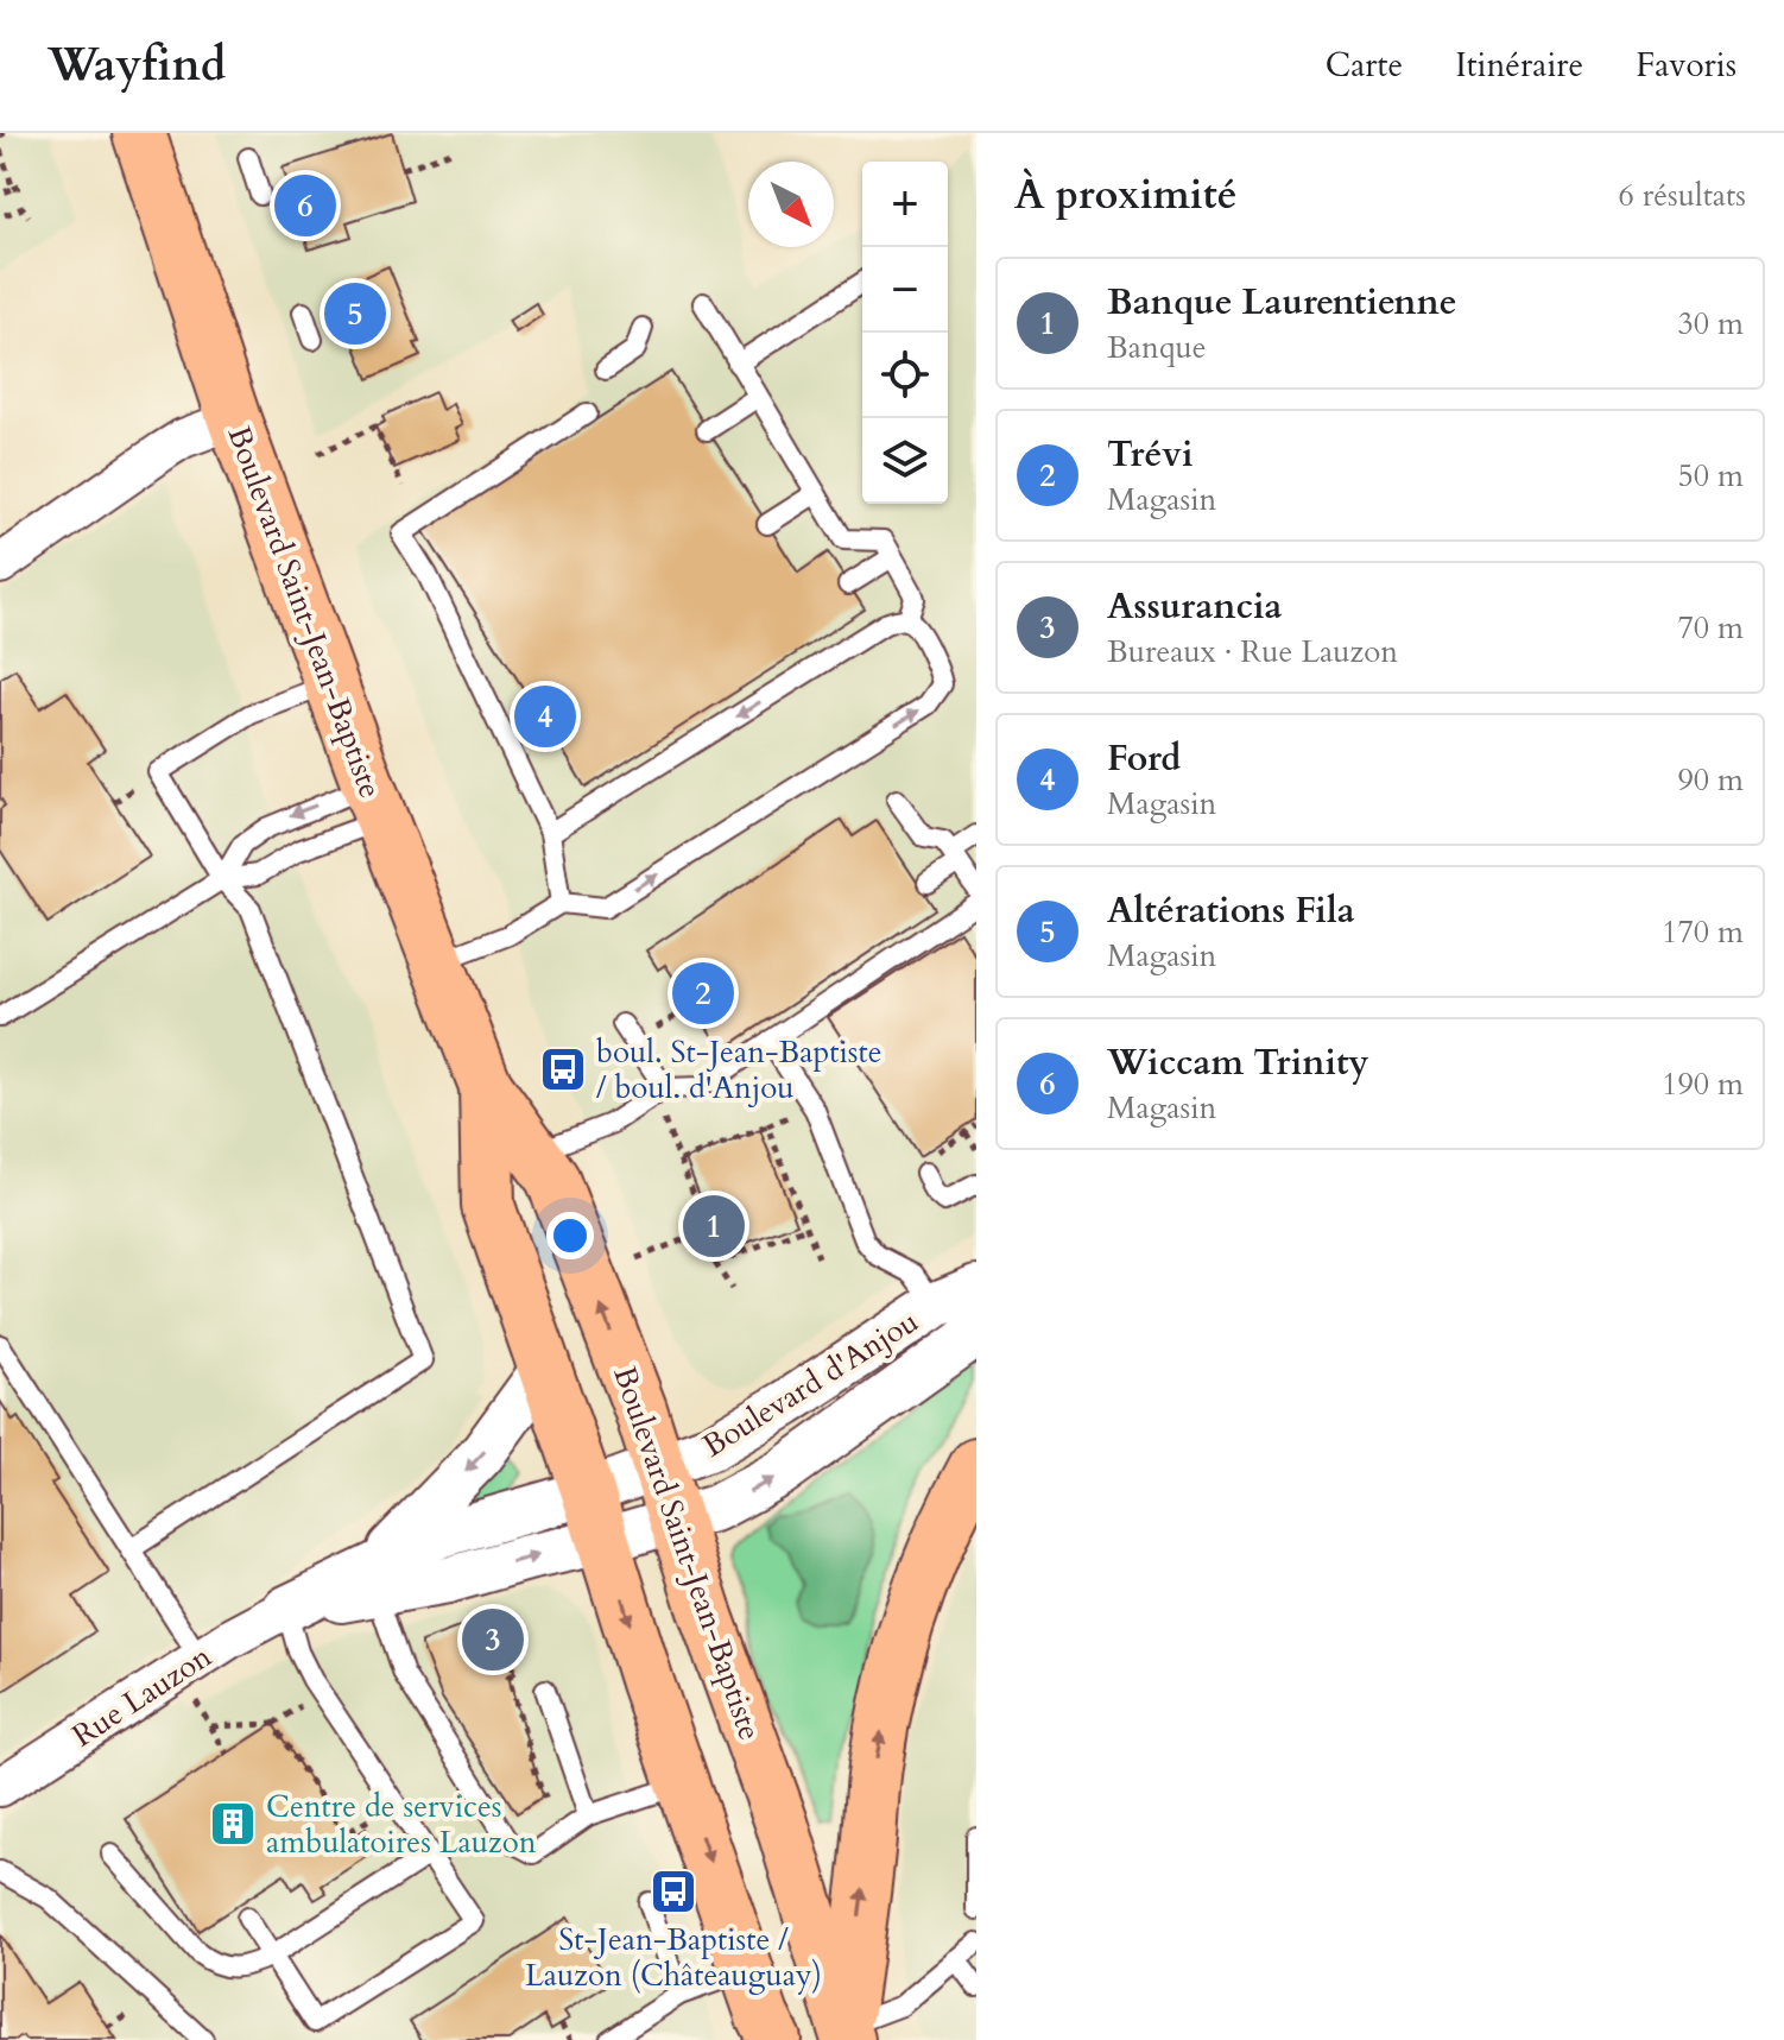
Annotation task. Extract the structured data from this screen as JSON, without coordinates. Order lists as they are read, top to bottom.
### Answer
{
  "streets": {
    "highway": ["Boulevard Saint-Jean-Baptiste"],
    "street": ["Boulevard d'Anjou", "Rue Lauzon"]
  },
  "crossings": [
    ["Boulevard Saint-Jean-Baptiste", "Boulevard d'Anjou"],
    ["Boulevard Saint-Jean-Baptiste", "Rue Lauzon"],
    ["Boulevard d'Anjou", "Rue Lauzon"]
  ],
  "places": {
    "bus stop": ["boul. St-Jean-Baptiste / boul. d'Anjou", "St-Jean-Baptiste / Lauzon (Châteauguay)"],
    "building": ["Centre de services ambulatoires Lauzon"]
  },
  "north": "bottom right",
  "page": {
    "header": "Wayfind",
    "nav": ["Carte", "Itinéraire", "Favoris"],
    "heading": ["À proximité", "6 résultats"],
    "map_buttons": ["+", "−"],
    "pins": [
      "6",
      "5",
      "4",
      "2",
      "1",
      "3"
    ],
    "list": [
      {
        "mark": "1",
        "name": "Banque Laurentienne",
        "note": "Banque",
        "value": "30 m"
      },
      {
        "mark": "2",
        "name": "Trévi",
        "note": "Magasin",
        "value": "50 m"
      },
      {
        "mark": "3",
        "name": "Assurancia",
        "note": "Bureaux · Rue Lauzon",
        "value": "70 m"
      },
      {
        "mark": "4",
        "name": "Ford",
        "note": "Magasin",
        "value": "90 m"
      },
      {
        "mark": "5",
        "name": "Altérations Fila",
        "note": "Magasin",
        "value": "170 m"
      },
      {
        "mark": "6",
        "name": "Wiccam Trinity",
        "note": "Magasin",
        "value": "190 m"
      }
    ]
  }
}
